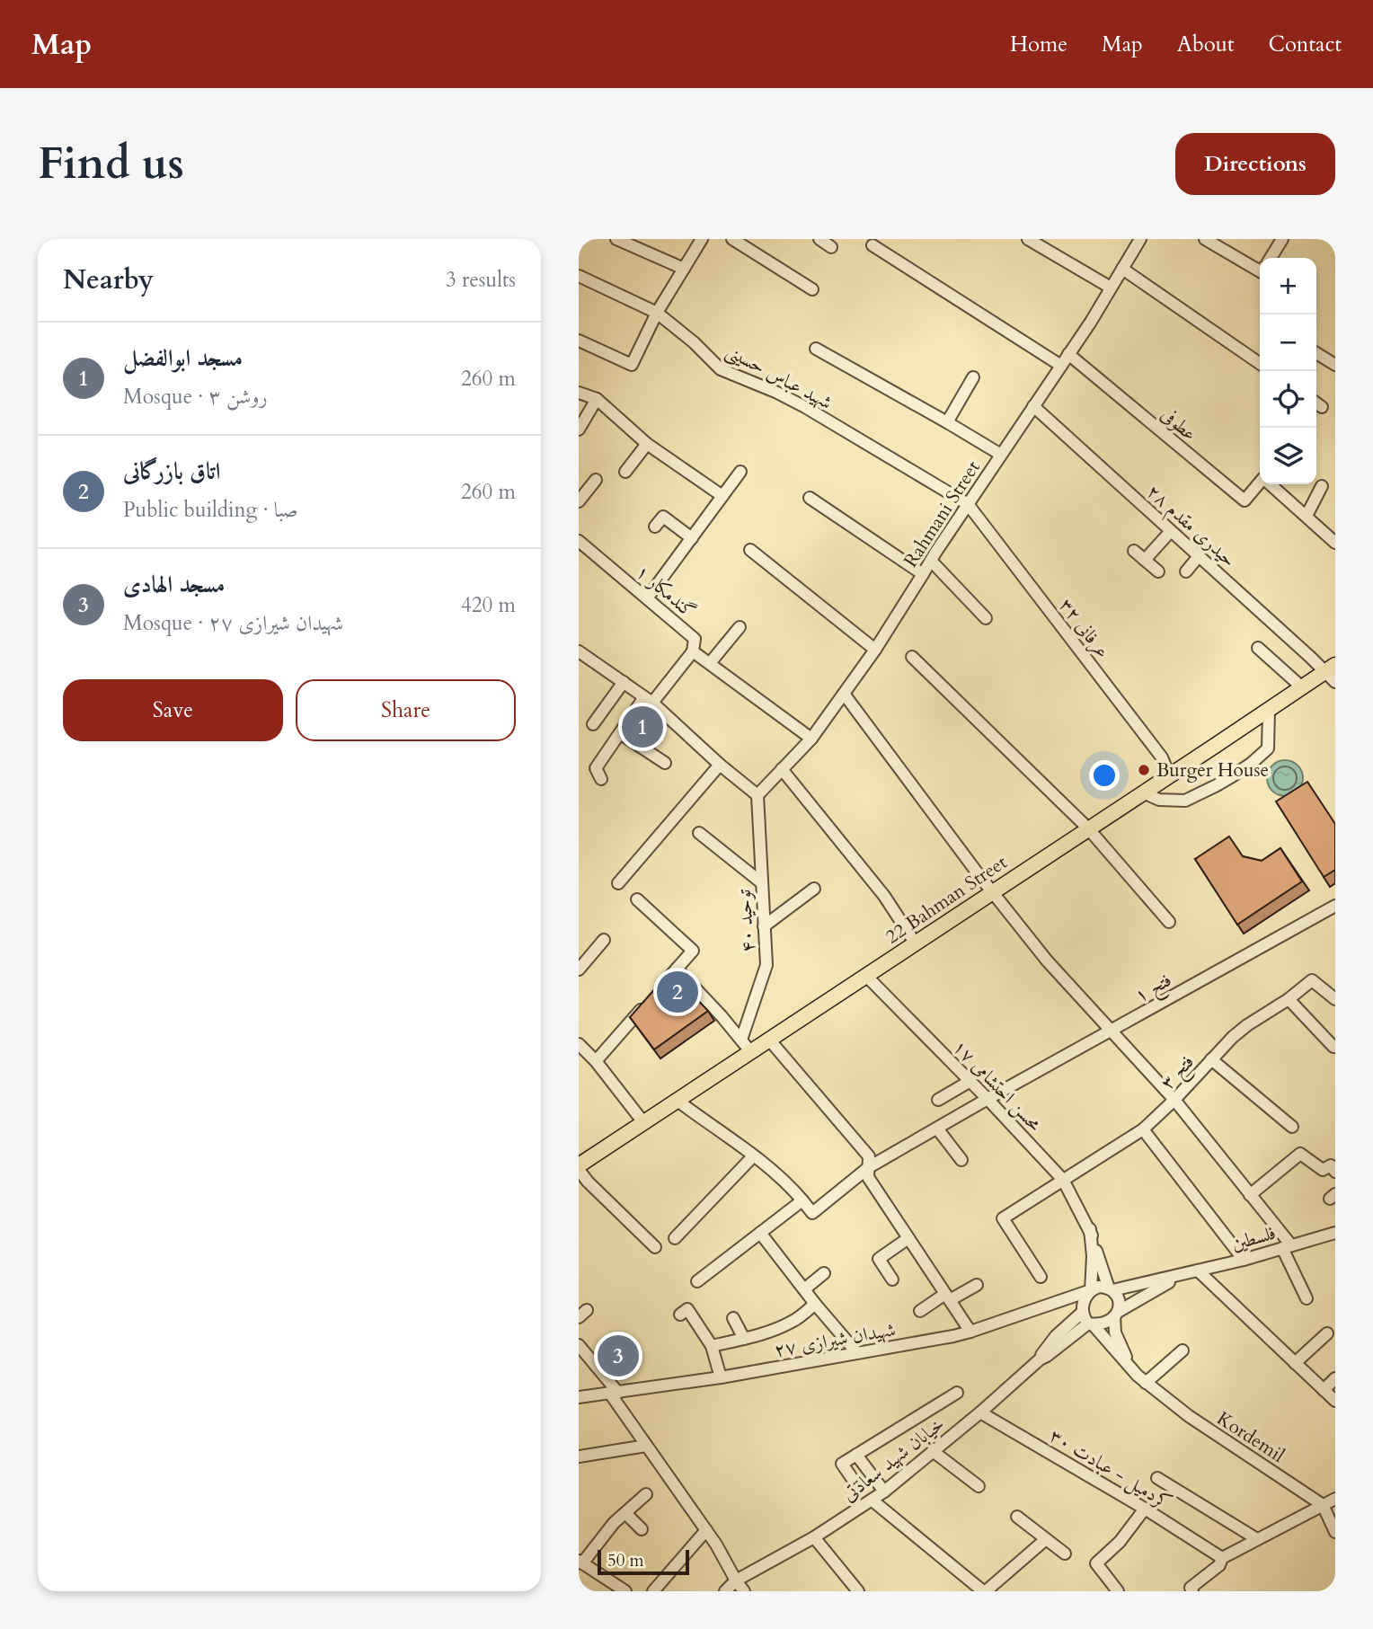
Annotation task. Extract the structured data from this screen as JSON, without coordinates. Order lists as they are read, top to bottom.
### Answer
{
  "streets": {
    "main road": ["22 Bahman Street"],
    "street": [
      "شهید عباس حسینی",
      "عطوفی",
      "Rahmani Street",
      "حیدری مقدم ۲۸",
      "گندمکار ۱",
      "عرفانی ۳۲",
      "توحید ۴۰",
      "فتح ۱",
      "فتح ۳",
      "محسن احتشامی ۱۷",
      "فلسطین",
      "شهیدان شیرازی ۲۷",
      "Kordemil",
      "خیابان شهید سعادتی",
      "کردمیل - عبادت ۳۰"
    ]
  },
  "crossings": [
    ["شهید عباس حسینی", "Rahmani Street"],
    ["شهید عباس حسینی", "عرفانی ۳۲"],
    ["عطوفی", "Rahmani Street"],
    ["Rahmani Street", "حیدری مقدم ۲۸"],
    ["Rahmani Street", "گندمکار ۱"],
    ["Rahmani Street", "عرفانی ۳۲"],
    ["Rahmani Street", "توحید ۴۰"],
    ["حیدری مقدم ۲۸", "22 Bahman Street"],
    ["عرفانی ۳۲", "22 Bahman Street"],
    ["22 Bahman Street", "محسن احتشامی ۱۷"],
    ["فتح ۱", "محسن احتشامی ۱۷"],
    ["فتح ۳", "محسن احتشامی ۱۷"],
    ["محسن احتشامی ۱۷", "شهیدان شیرازی ۲۷"],
    ["محسن احتشامی ۱۷", "خیابان شهید سعادتی"],
    ["شهیدان شیرازی ۲۷", "خیابان شهید سعادتی"],
    ["خیابان شهید سعادتی", "کردمیل - عبادت ۳۰"]
  ],
  "places": ["Burger House"],
  "scale_bar": "50 m",
  "page": {
    "header": "Map",
    "nav": [
      "Home",
      "Map",
      "About",
      "Contact"
    ],
    "buttons": [
      "Directions",
      ["Save", "Share"]
    ],
    "title": "Find us",
    "heading": ["Nearby", "3 results"],
    "map_buttons": ["+", "−"],
    "list": [
      {
        "mark": "1",
        "name": "مسجد ابوالفضل",
        "note": "Mosque · روشن ۳",
        "value": "260 m"
      },
      {
        "mark": "2",
        "name": "اتاق بازرگانی",
        "note": "Public building · صبا",
        "value": "260 m"
      },
      {
        "mark": "3",
        "name": "مسجد الهادی",
        "note": "Mosque · شهیدان شیرازی ۲۷",
        "value": "420 m"
      }
    ],
    "pins": ["1", "2", "3"],
    "scale": "50 m"
  }
}
